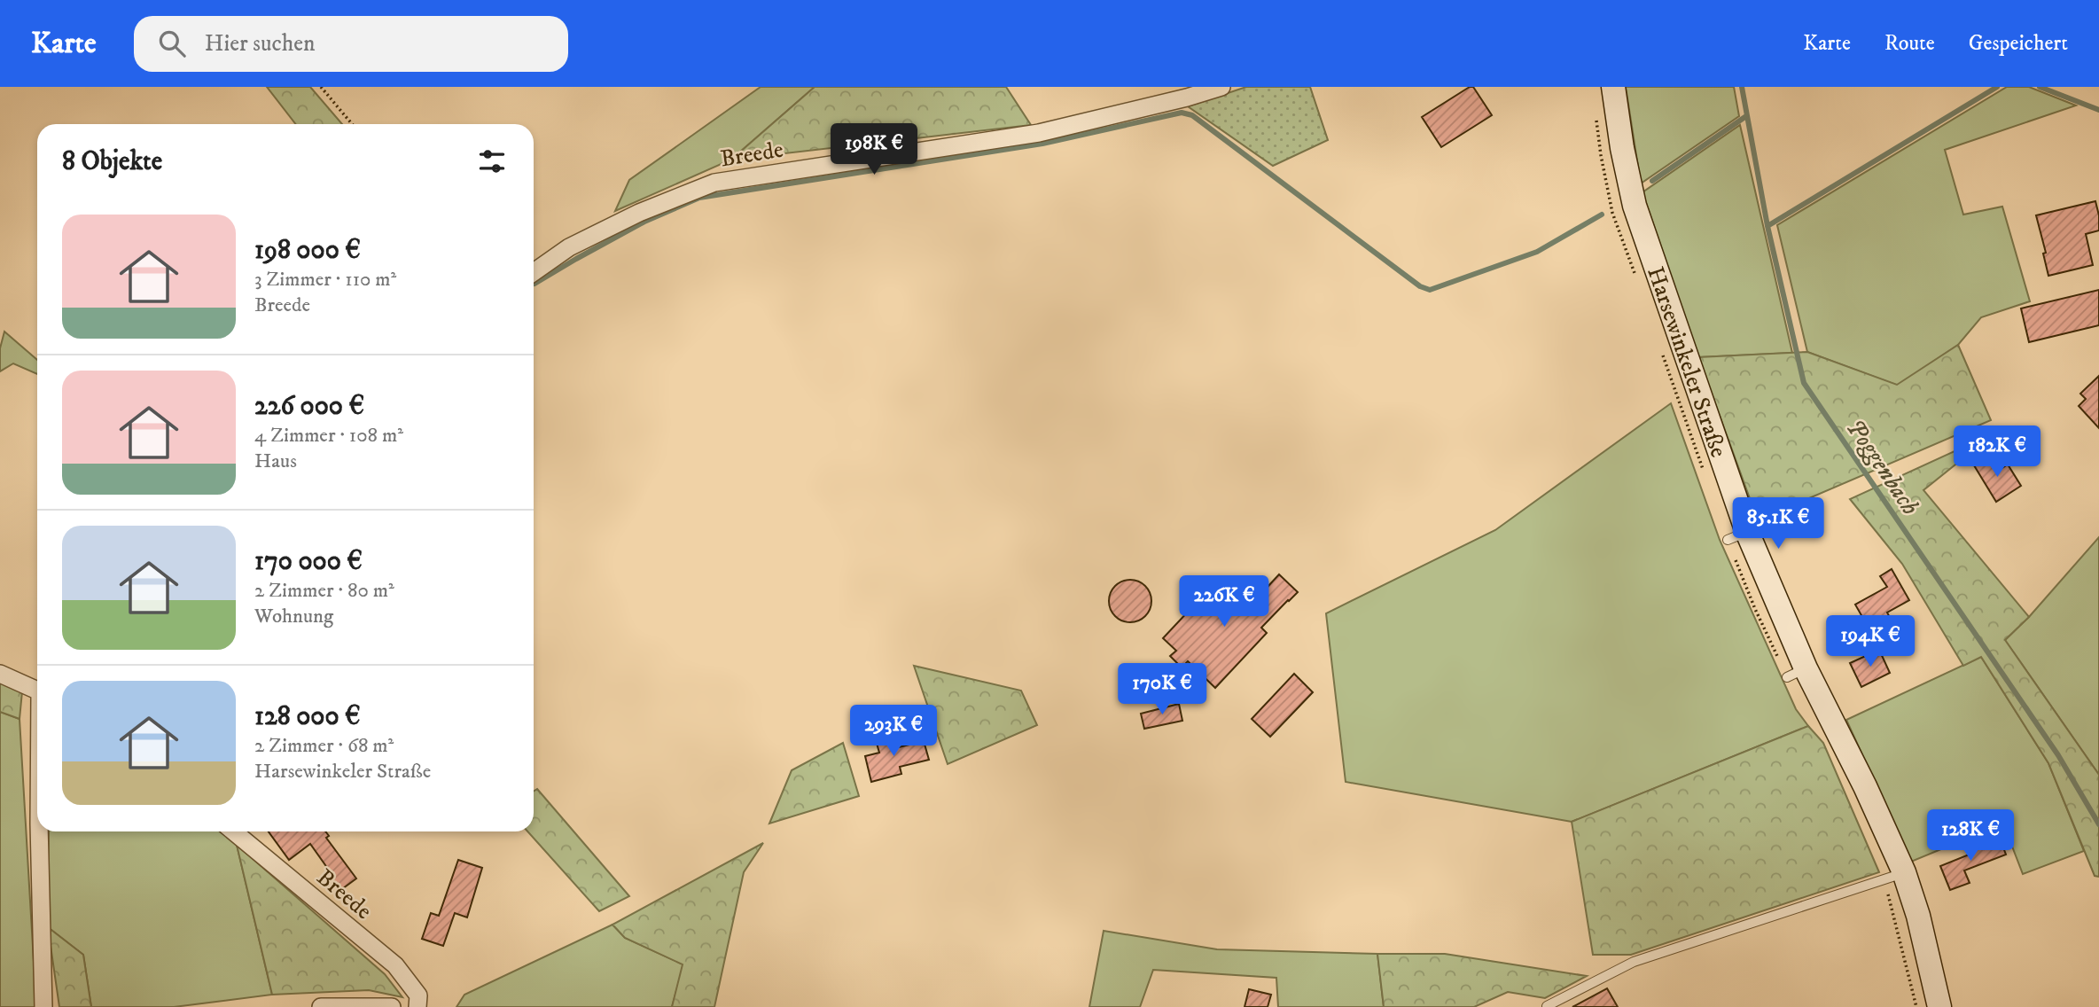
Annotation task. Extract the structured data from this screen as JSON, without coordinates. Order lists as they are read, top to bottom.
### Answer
{
  "streets": {
    "street": ["Breede", "Harsewinkeler Straße"]
  },
  "water": ["Poggenbach"],
  "page": {
    "header": "Karte",
    "search": "Hier suchen",
    "nav": ["Karte", "Route", "Gespeichert"],
    "price": [
      "198K €",
      "182K €",
      "85.1K €",
      "226K €",
      "194K €",
      "170K €",
      "293K €",
      "128K €"
    ],
    "heading": "8 Objekte",
    "list": [
      {
        "name": "198 000 €",
        "note": "3 Zimmer · 110 m² · Breede"
      },
      {
        "name": "226 000 €",
        "note": "4 Zimmer · 108 m² · Haus"
      },
      {
        "name": "170 000 €",
        "note": "2 Zimmer · 80 m² · Wohnung"
      },
      {
        "name": "128 000 €",
        "note": "2 Zimmer · 68 m² · Harsewinkeler Straße"
      }
    ]
  }
}
